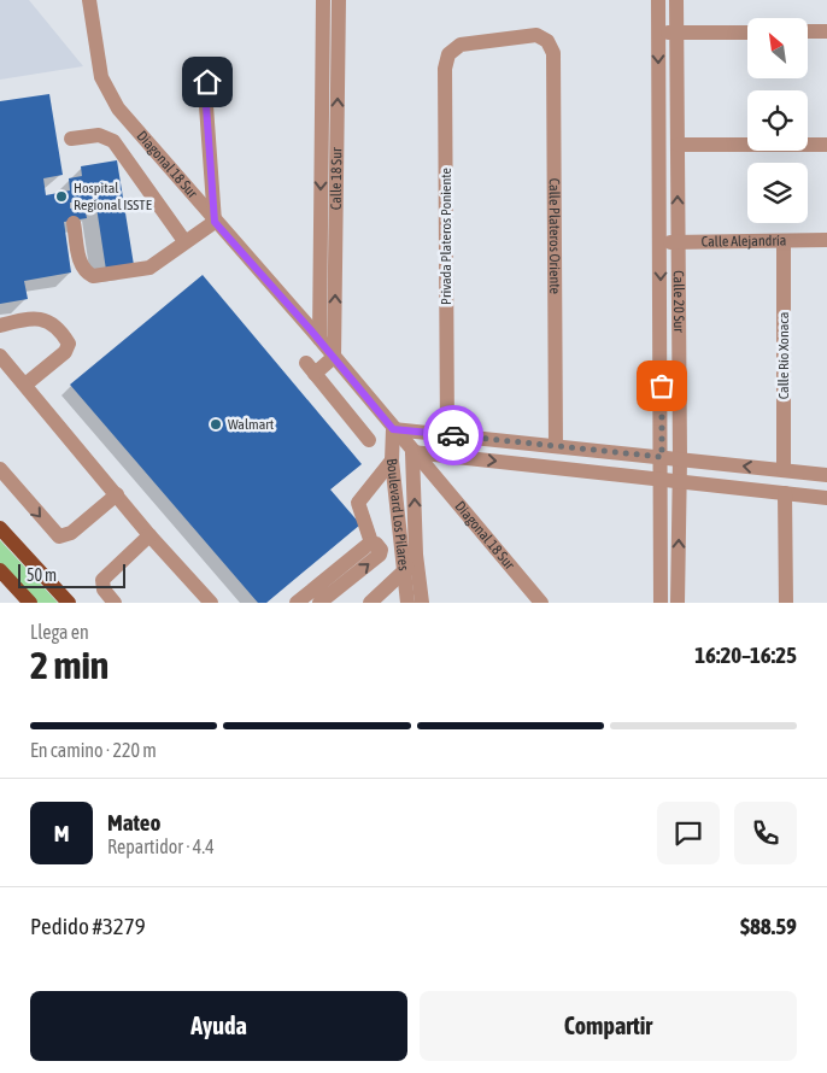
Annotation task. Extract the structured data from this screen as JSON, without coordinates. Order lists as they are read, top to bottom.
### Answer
{
  "streets": {
    "street": [
      "Diagonal 18 Sur",
      "Calle 18 Sur",
      "Privada Plateros Poniente",
      "Calle Plateros Oriente",
      "Calle Alejandría",
      "Calle 20 Sur",
      "Calle Río Xonaca",
      "Boulevard Los Pilares"
    ]
  },
  "crossings": [
    ["Diagonal 18 Sur", "Calle 18 Sur"],
    ["Diagonal 18 Sur", "Boulevard Los Pilares"],
    ["Privada Plateros Poniente", "Calle Plateros Oriente"],
    ["Calle Alejandría", "Calle 20 Sur"],
    ["Calle Alejandría", "Calle Río Xonaca"],
    ["Calle 20 Sur", "Boulevard Los Pilares"]
  ],
  "places": ["Hospital Regional ISSTE", "Walmart"],
  "scale_bar": "50 m",
  "north": "top left",
  "page": {
    "scale": "50 m",
    "heading": ["2 min", "Llega en", "16:20–16:25"],
    "panel": [
      "Mateo",
      "Repartidor · 4.4",
      "Pedido #3279",
      "$88.59"
    ],
    "bar": "En camino · 220 m",
    "round": "M",
    "buttons": ["Ayuda", "Compartir"]
  }
}
